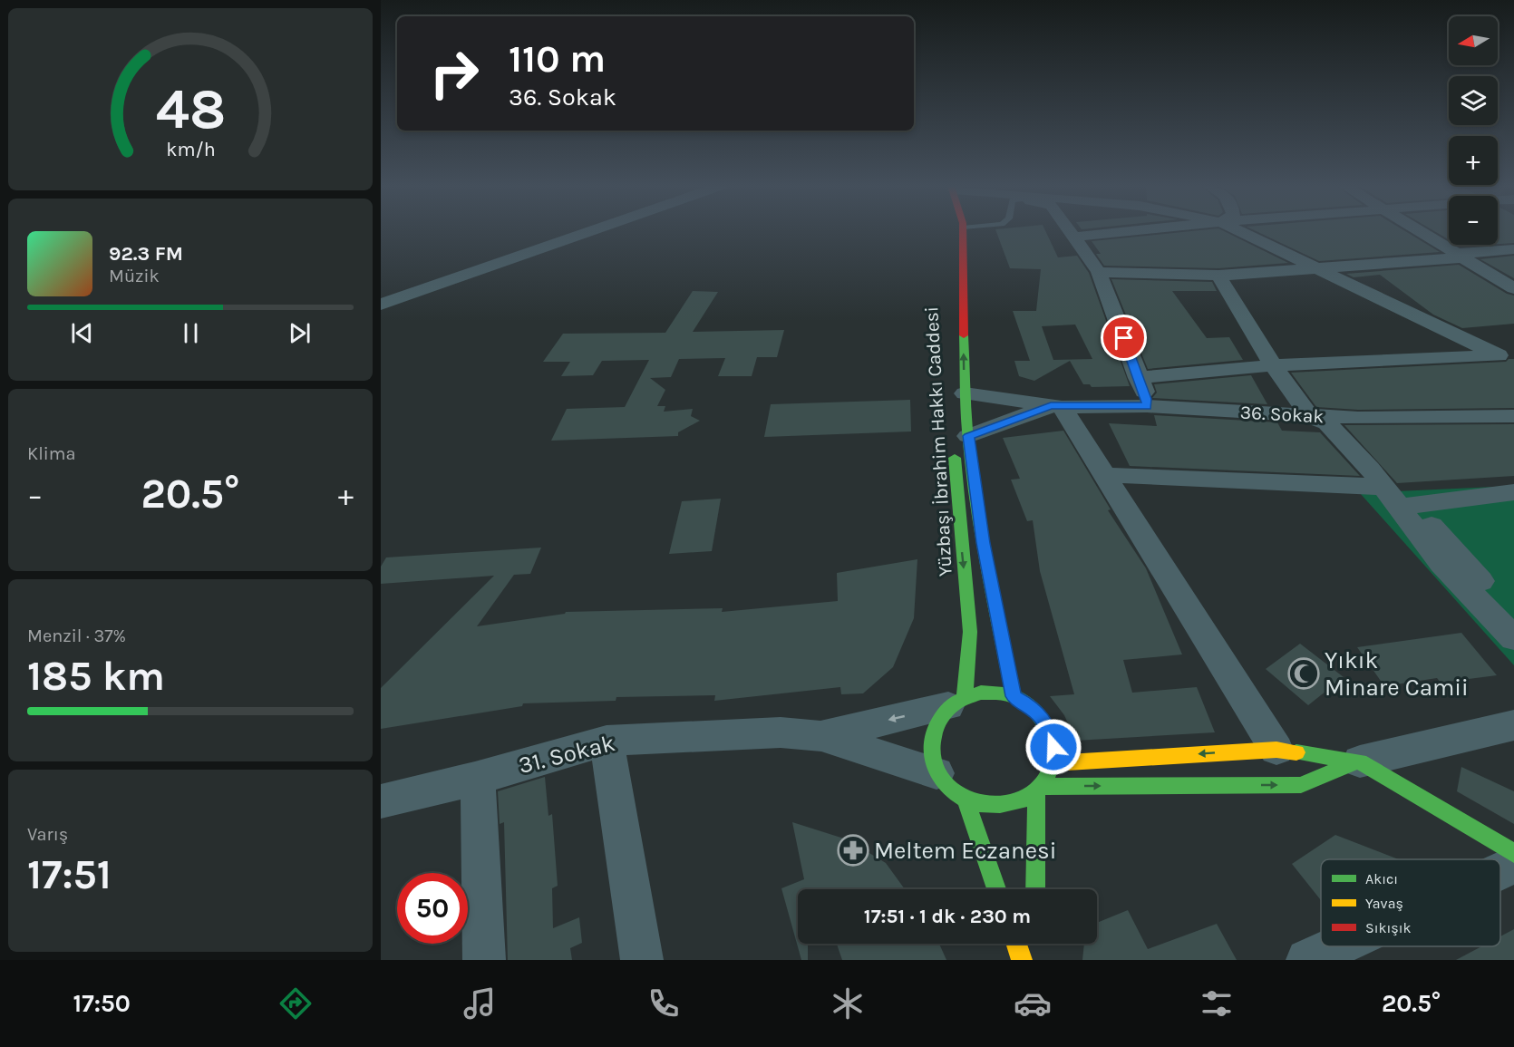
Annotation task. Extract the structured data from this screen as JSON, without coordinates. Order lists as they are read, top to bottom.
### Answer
{
  "streets": {
    "main road": ["Yüzbaşı İbrahim Hakkı Caddesi"],
    "street": ["36. Sokak", "31. Sokak"]
  },
  "crossings": [
    ["36. Sokak", "Yüzbaşı İbrahim Hakkı Caddesi"],
    ["Yüzbaşı İbrahim Hakkı Caddesi", "31. Sokak"]
  ],
  "places": {
    "mosque": ["Yıkık Minare Camii"],
    "pharmacy": ["Meltem Eczanesi"]
  },
  "legend": ["Akıcı", "Yavaş", "Sıkışık"],
  "north": "left",
  "page": {
    "map_buttons": ["+", "−"],
    "turn": ["110 m", "36. Sokak"],
    "song": ["92.3 FM", "Müzik"],
    "tile": [
      "Klima",
      ["Menzil · 37%", "185 km"],
      ["Varış", "17:51"]
    ],
    "heat": ["−", "20.5°", "+"],
    "limit": "50",
    "trip": "17:51 · 1 dk · 230 m",
    "tabs": ["17:50", "20.5°"],
    "gauge": ["48", "km/h"]
  }
}
